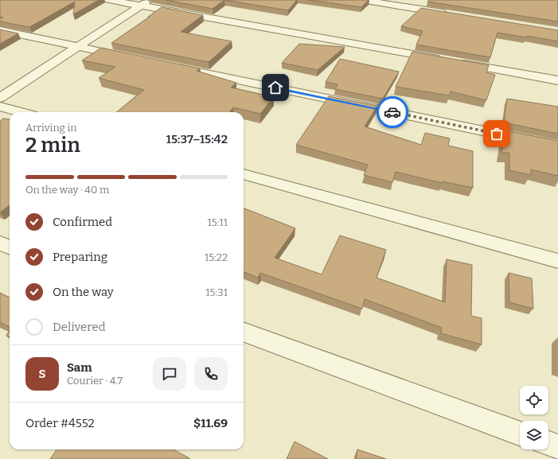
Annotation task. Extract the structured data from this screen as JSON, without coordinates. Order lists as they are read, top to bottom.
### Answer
{
  "page": {
    "heading": ["2 min", "Arriving in", "15:37–15:42"],
    "panel": [
      "Sam",
      "Courier · 4.7",
      "Order #4552",
      "$11.69"
    ],
    "bar": "On the way · 40 m",
    "list": [
      ["Confirmed", "15:11"],
      ["Preparing", "15:22"],
      ["On the way", "15:31"],
      "Delivered"
    ],
    "round": "S"
  }
}
